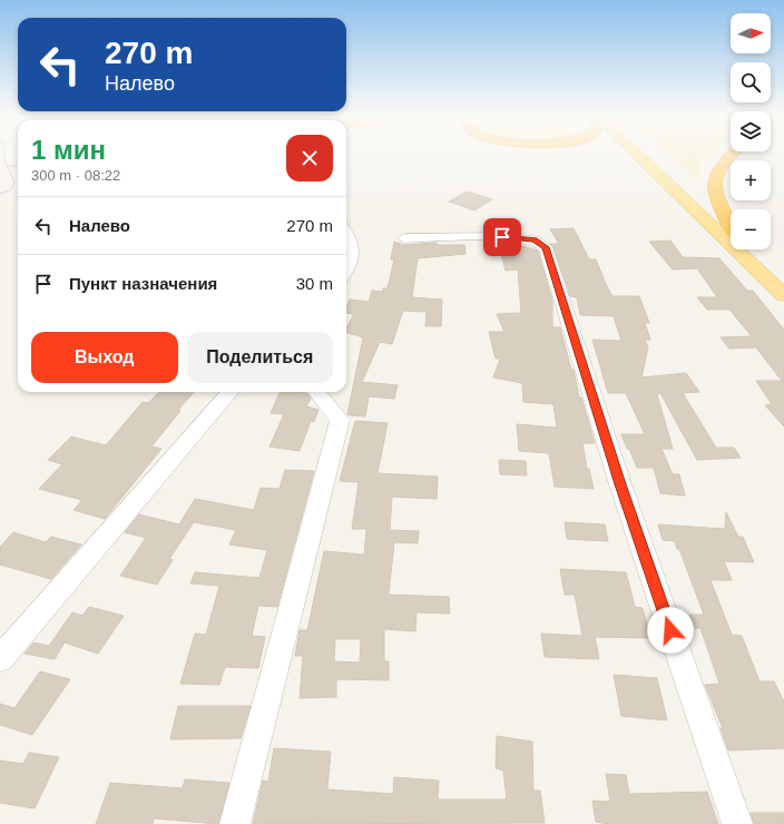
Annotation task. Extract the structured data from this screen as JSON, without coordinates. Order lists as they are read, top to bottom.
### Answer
{
  "north": "right",
  "page": {
    "map_buttons": ["+", "−"],
    "turn": ["270 m", "Налево"],
    "heading": ["1 мин", "300 m · 08:22"],
    "list": [
      {
        "name": "Налево",
        "value": "270 m"
      },
      {
        "name": "Пункт назначения",
        "value": "30 m"
      }
    ],
    "buttons": ["Выход", "Поделиться"]
  }
}
